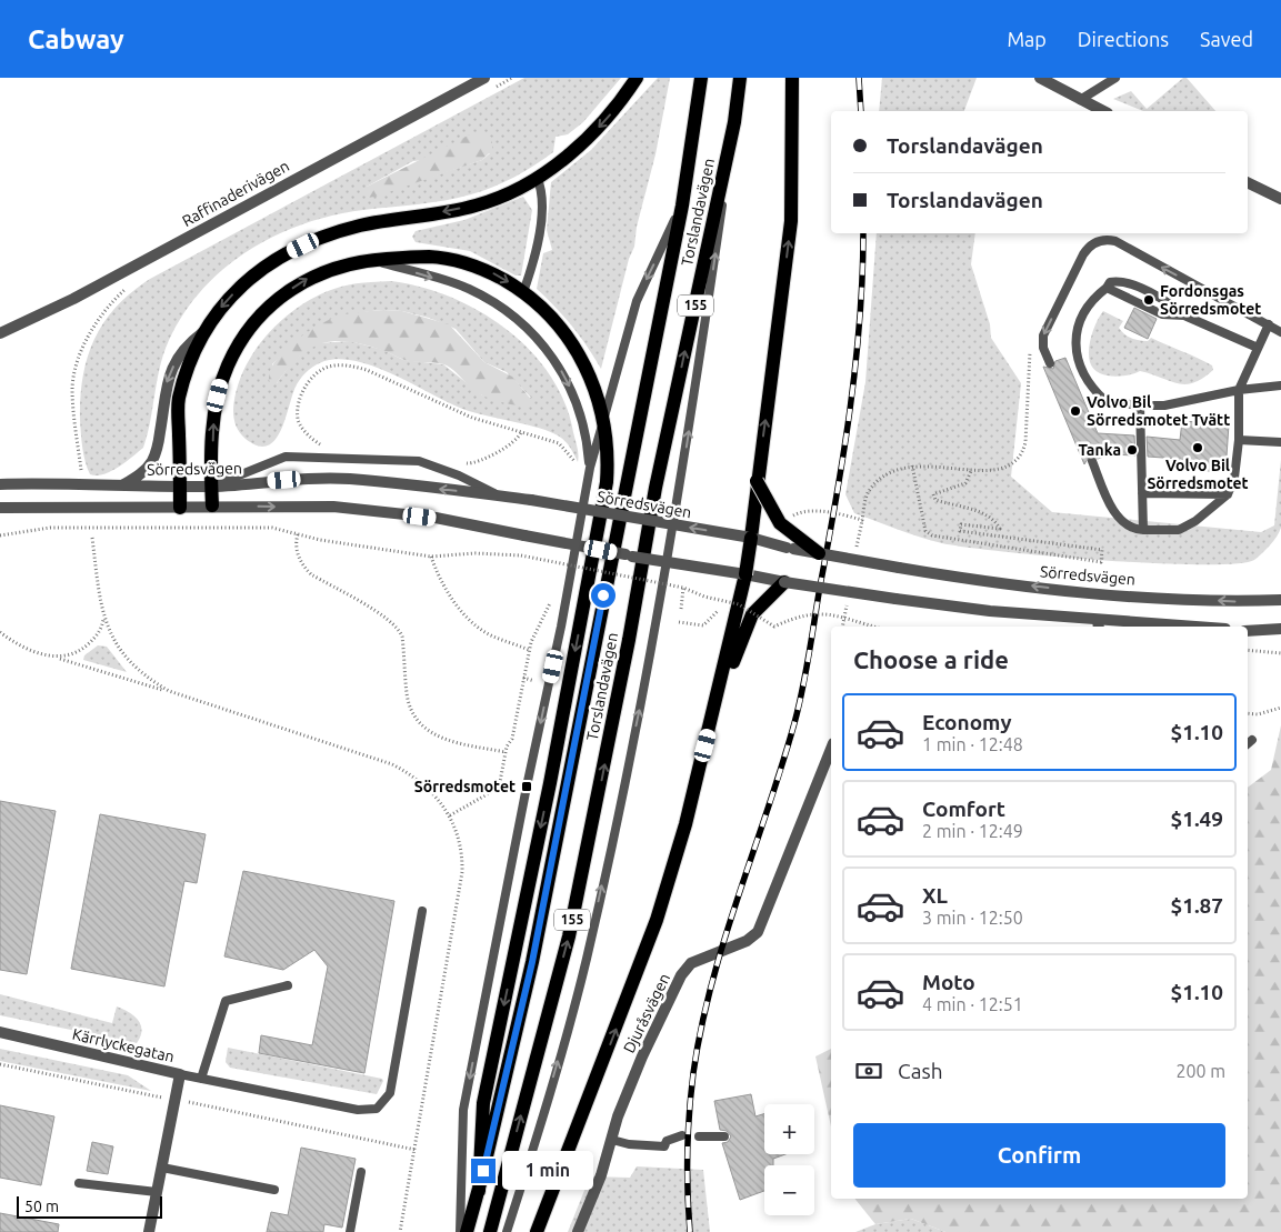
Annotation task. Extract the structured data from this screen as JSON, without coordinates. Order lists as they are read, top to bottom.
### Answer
{
  "streets": {
    "main road": ["Torslandavägen", "155"],
    "street": [
      "Raffinaderivägen",
      "Sörredsvägen",
      "Djuråsvägen",
      "Kärrlyckegatan"
    ]
  },
  "places": {
    "other": [
      "Fordonsgas Sörredsmotet",
      "Volvo Bil Sörredsmotet Tvätt",
      "Volvo Bil Sörredsmotet",
      "Tanka"
    ],
    "transit": ["Sörredsmotet"]
  },
  "scale_bar": "50 m",
  "page": {
    "header": "Cabway",
    "nav": ["Map", "Directions", "Saved"],
    "banner": ["Torslandavägen", "Torslandavägen"],
    "heading": "Choose a ride",
    "list": [
      {
        "name": "Economy",
        "note": "1 min · 12:48",
        "value": "$1.10"
      },
      {
        "name": "Comfort",
        "note": "2 min · 12:49",
        "value": "$1.49"
      },
      {
        "name": "XL",
        "note": "3 min · 12:50",
        "value": "$1.87"
      },
      {
        "name": "Moto",
        "note": "4 min · 12:51",
        "value": "$1.10"
      }
    ],
    "pay": ["Cash", "200 m"],
    "map_buttons": ["+", "−"],
    "buttons": "Confirm",
    "bubble": "1 min",
    "scale": "50 m"
  }
}
